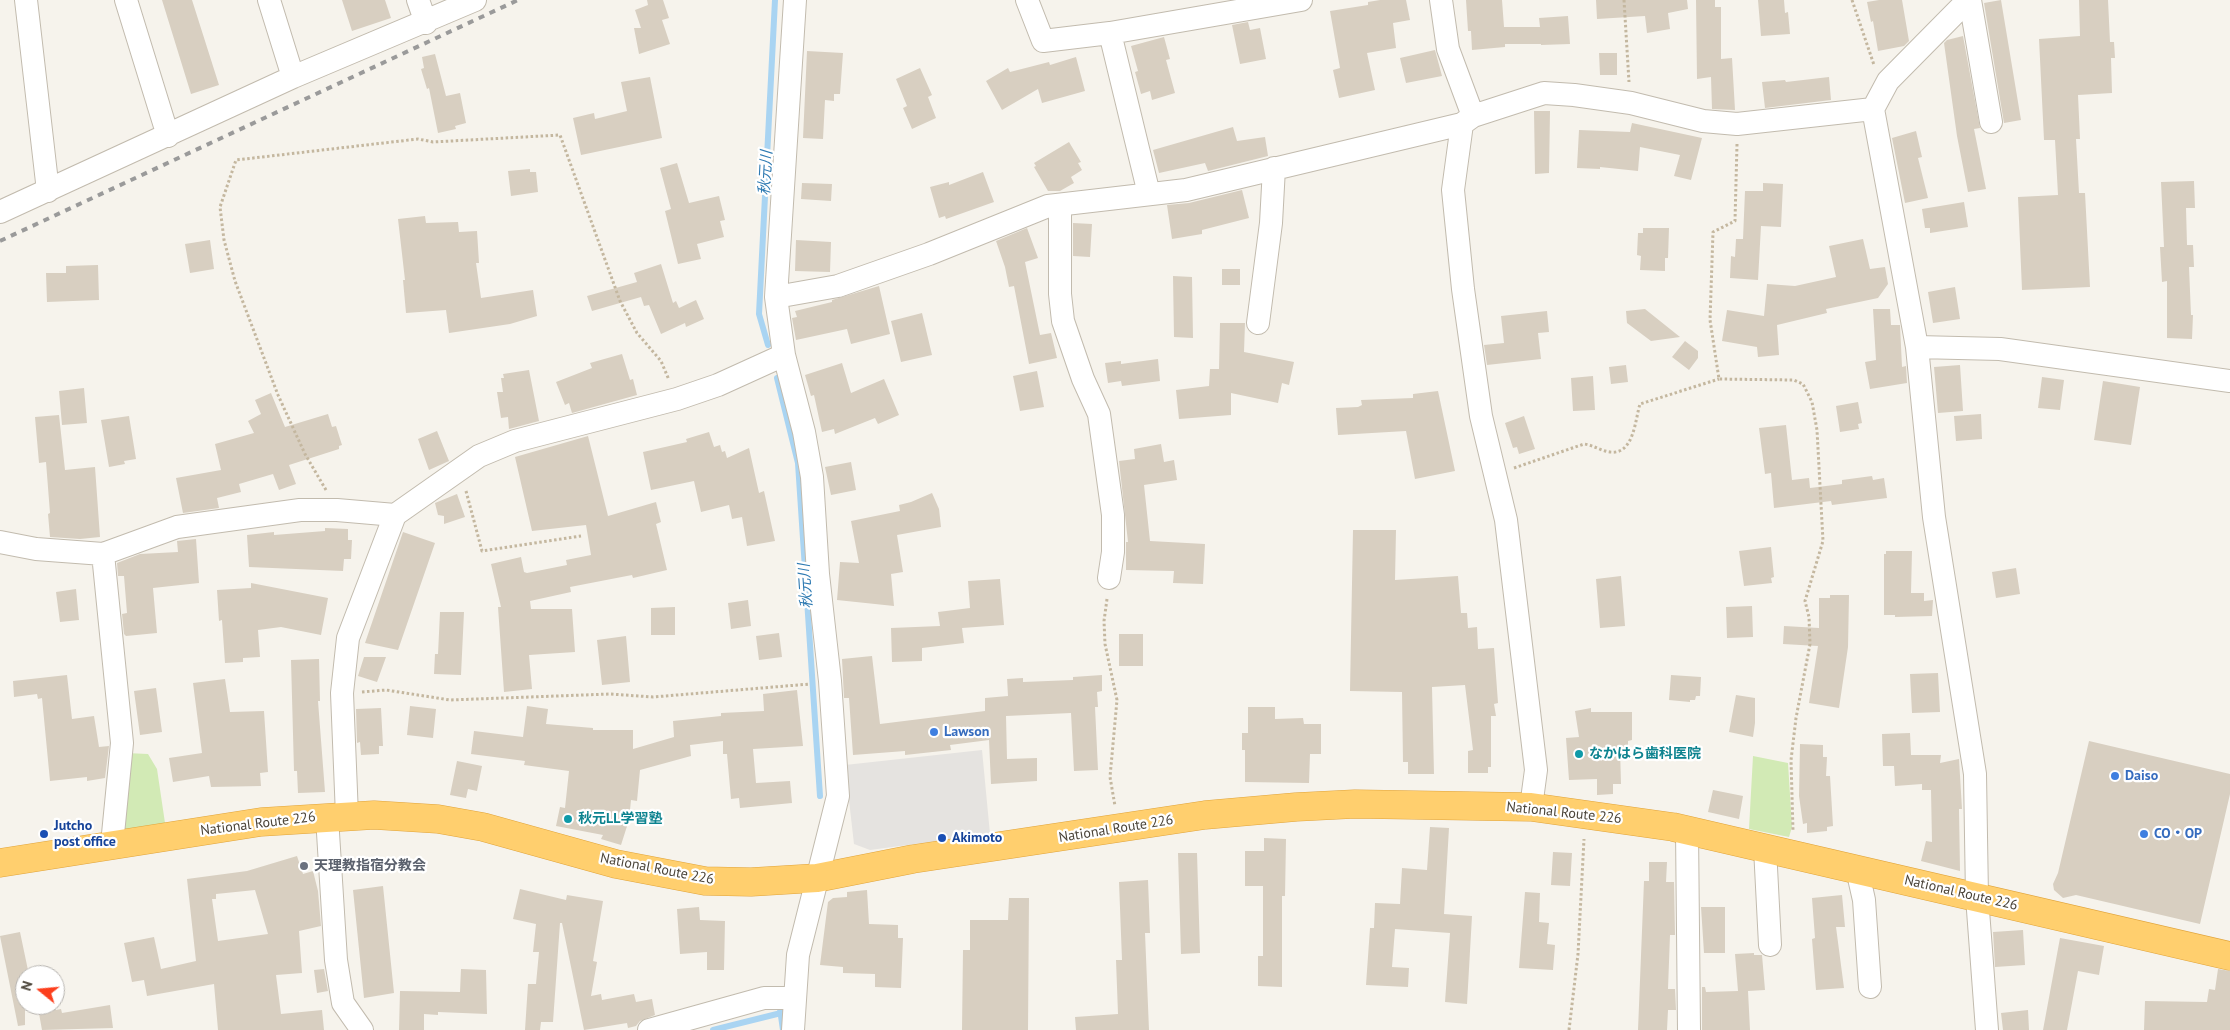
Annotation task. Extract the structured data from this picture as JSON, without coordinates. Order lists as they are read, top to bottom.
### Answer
{
  "streets": {
    "highway": ["National Route 226"]
  },
  "water": ["秋元川"],
  "places": [
    "Lawson",
    "なかはら歯科医院",
    "Daiso",
    "秋元LL学習塾",
    "Jutcho post office",
    "CO・OP",
    "Akimoto",
    "天理教指宿分教会"
  ],
  "north": "left"
}
